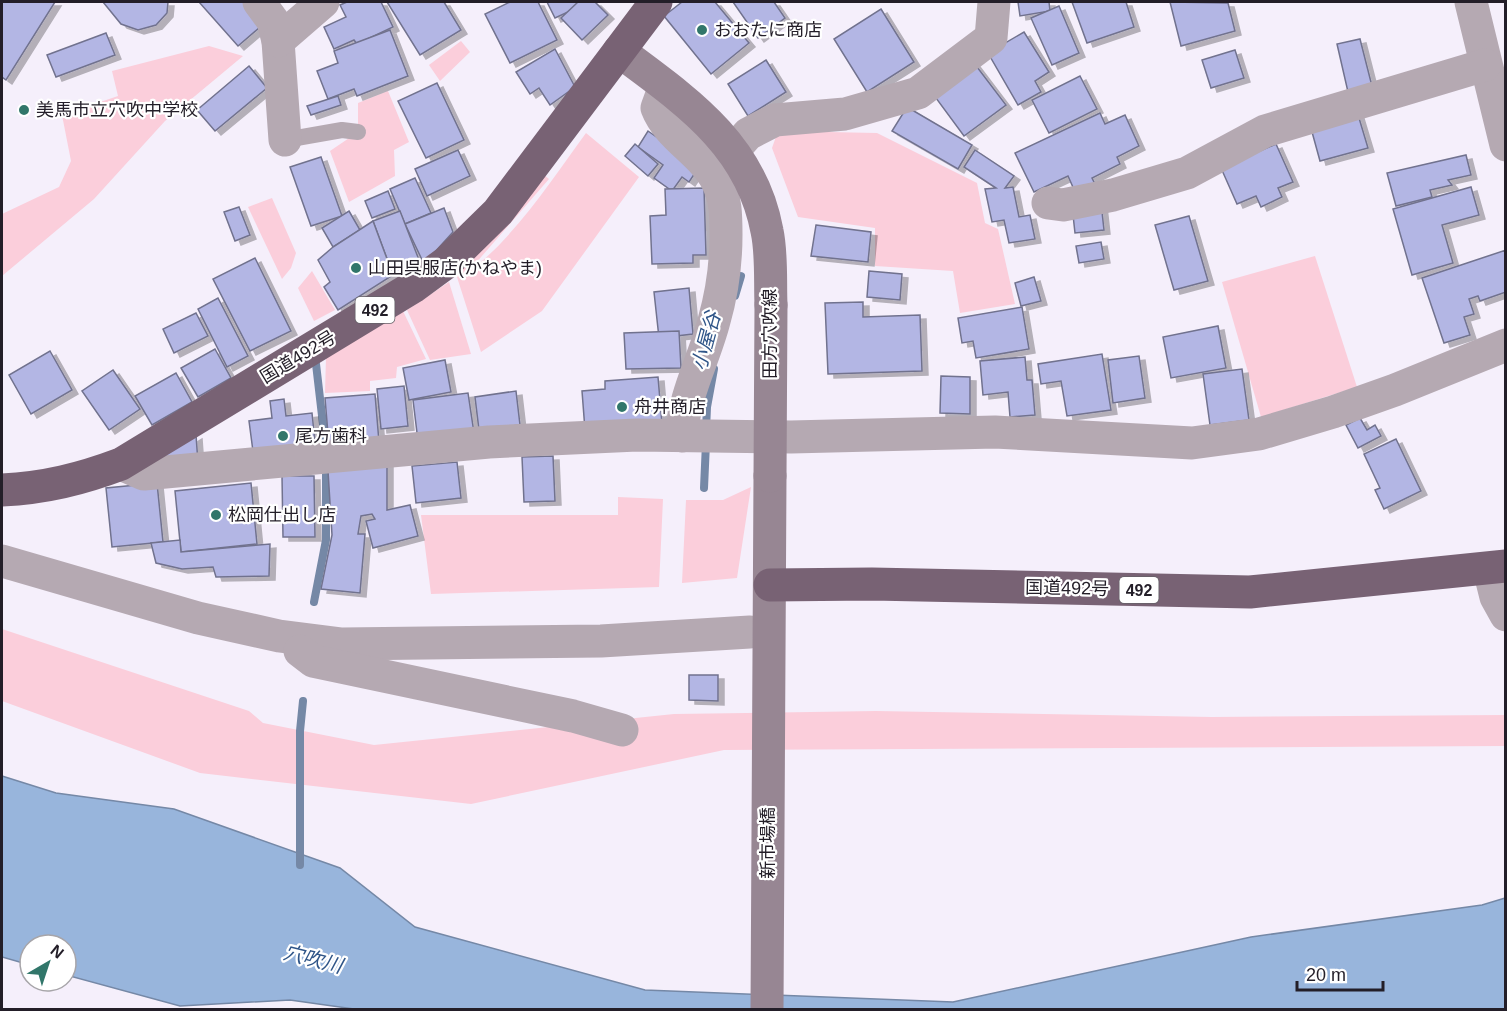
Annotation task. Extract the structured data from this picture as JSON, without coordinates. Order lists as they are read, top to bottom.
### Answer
{
  "streets": {
    "highway": ["492", "国道492号"],
    "main road": ["田方穴吹線", "新市場橋"]
  },
  "crossings": [
    ["田方穴吹線", "国道492号"],
    ["田方穴吹線", "新市場橋"]
  ],
  "water": ["小屋谷", "穴吹川"],
  "places": [
    "おおたに商店",
    "美馬市立穴吹中学校",
    "山田呉服店(かねやま)",
    "舟井商店",
    "尾方歯科",
    "松岡仕出し店"
  ],
  "scale_bar": "20 m",
  "north": "top right"
}
